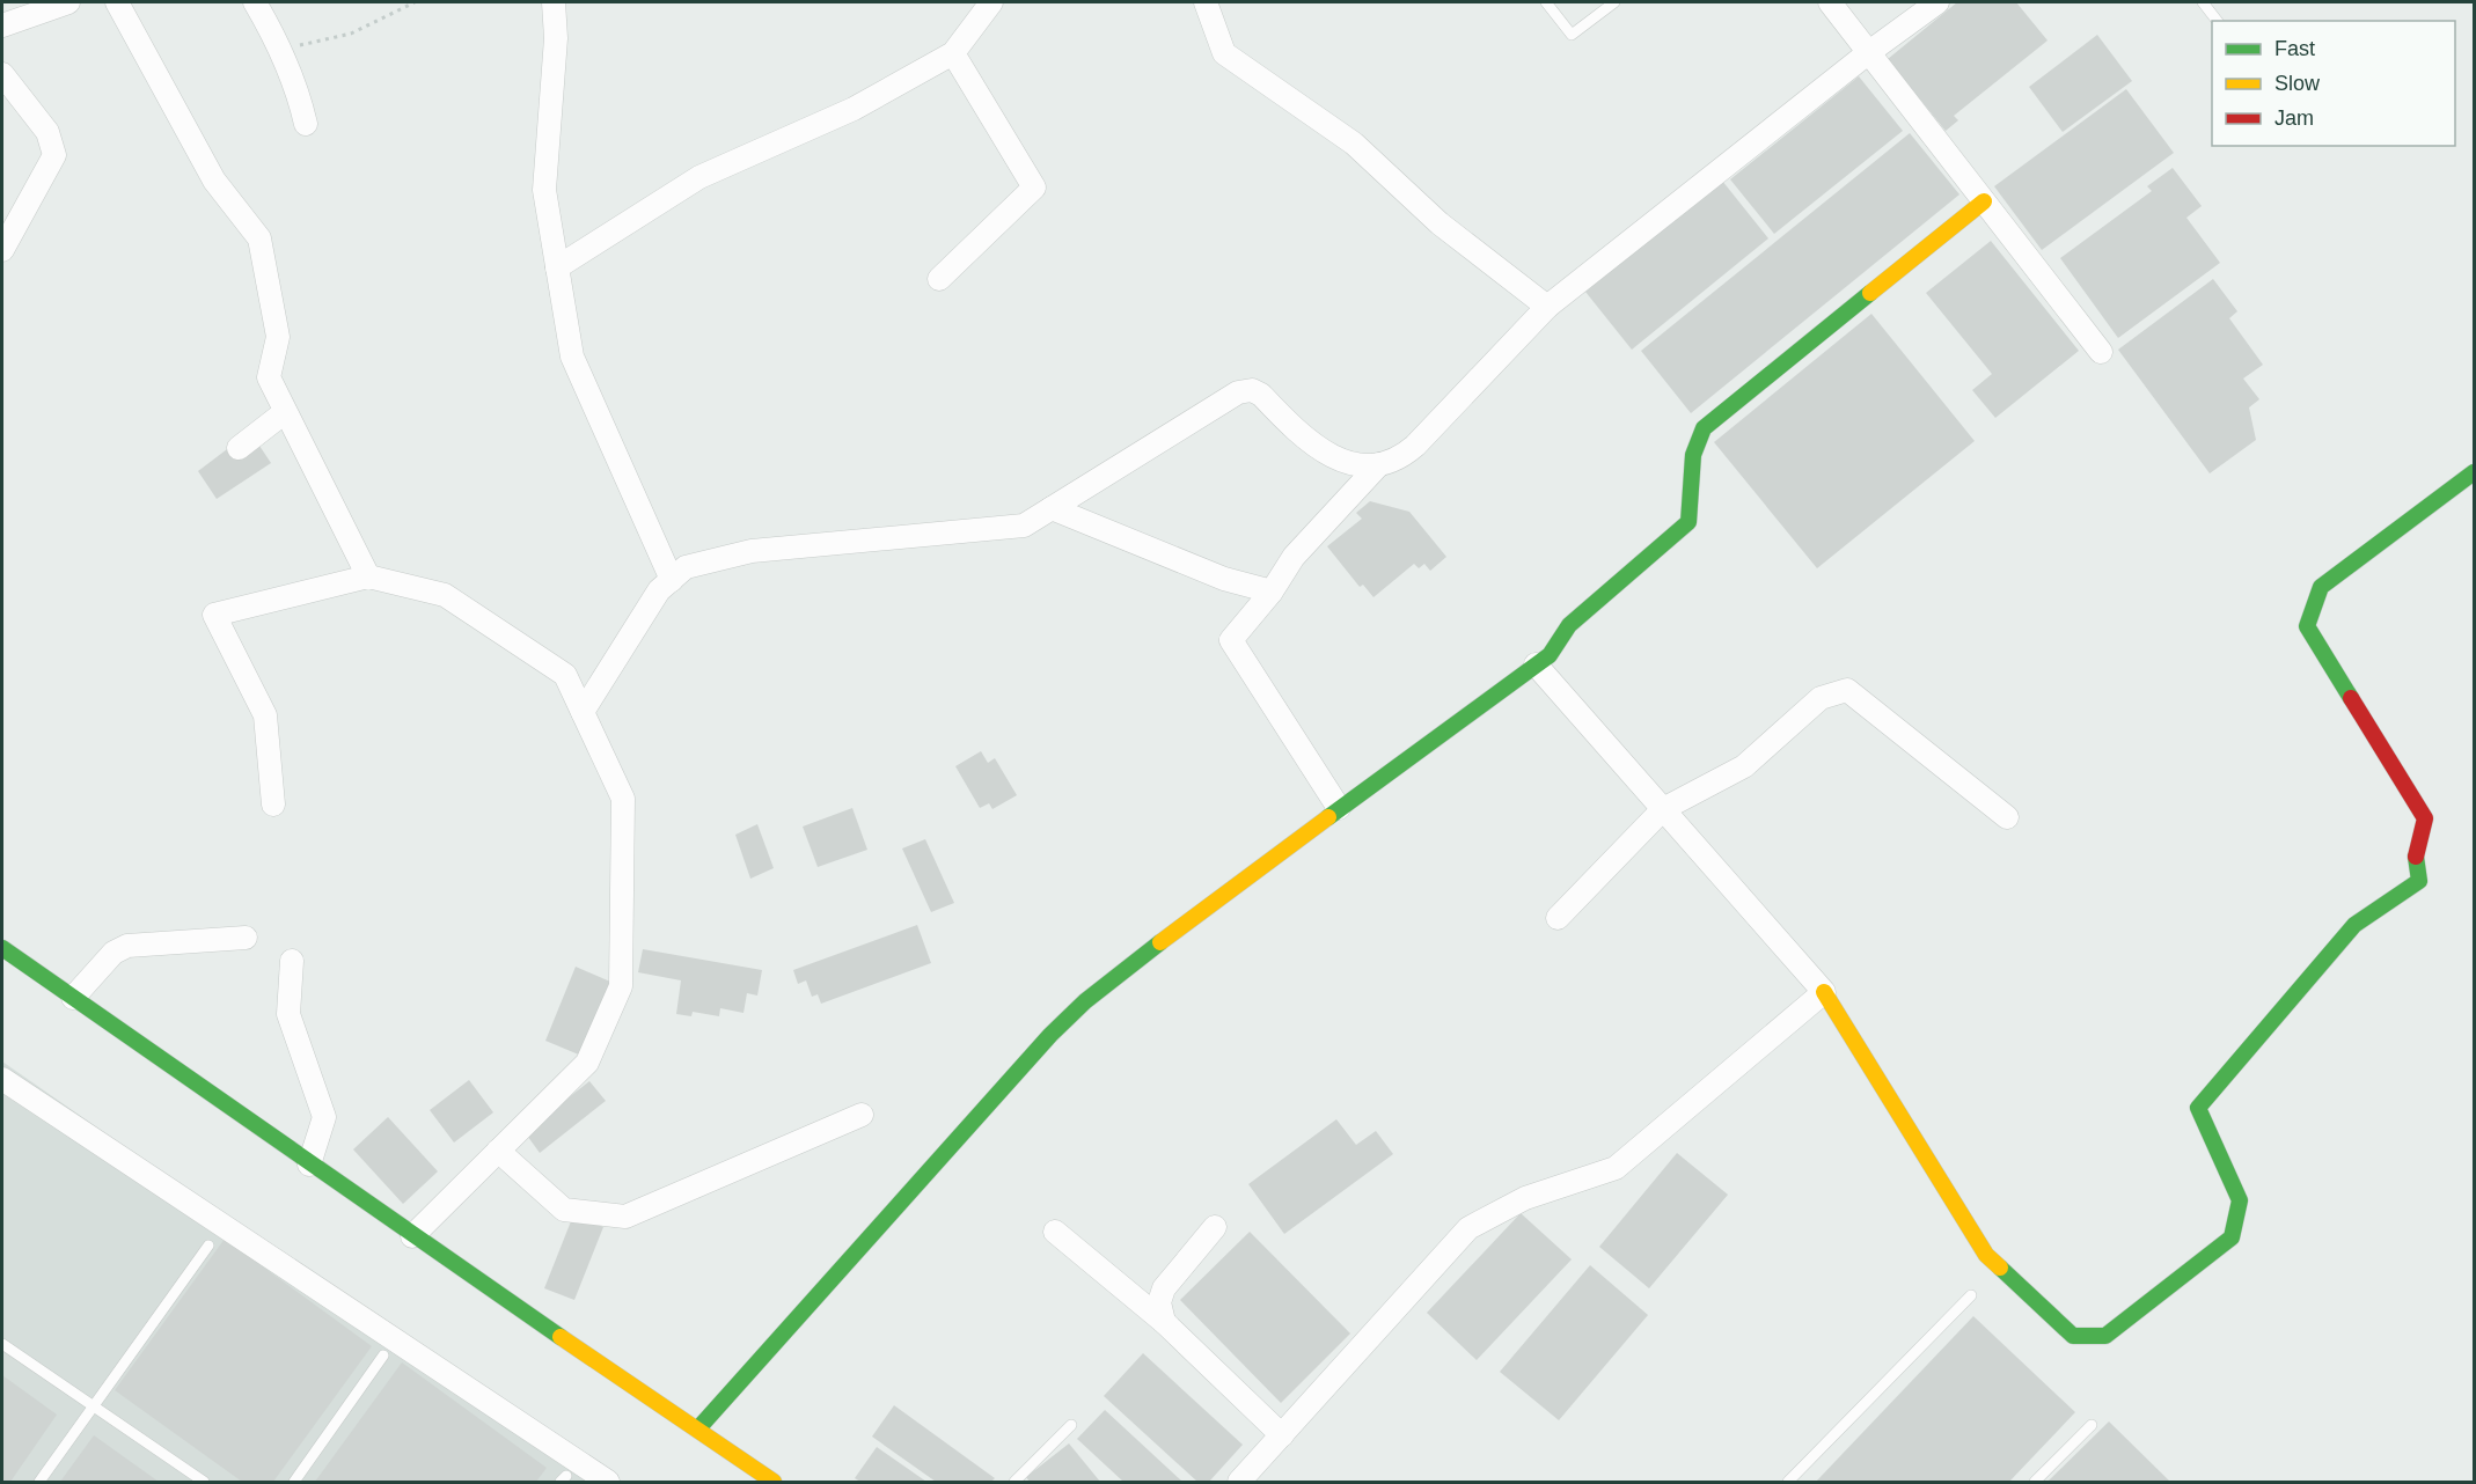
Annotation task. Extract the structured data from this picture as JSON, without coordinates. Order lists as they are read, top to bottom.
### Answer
{
  "legend": ["Fast", "Slow", "Jam"]
}
